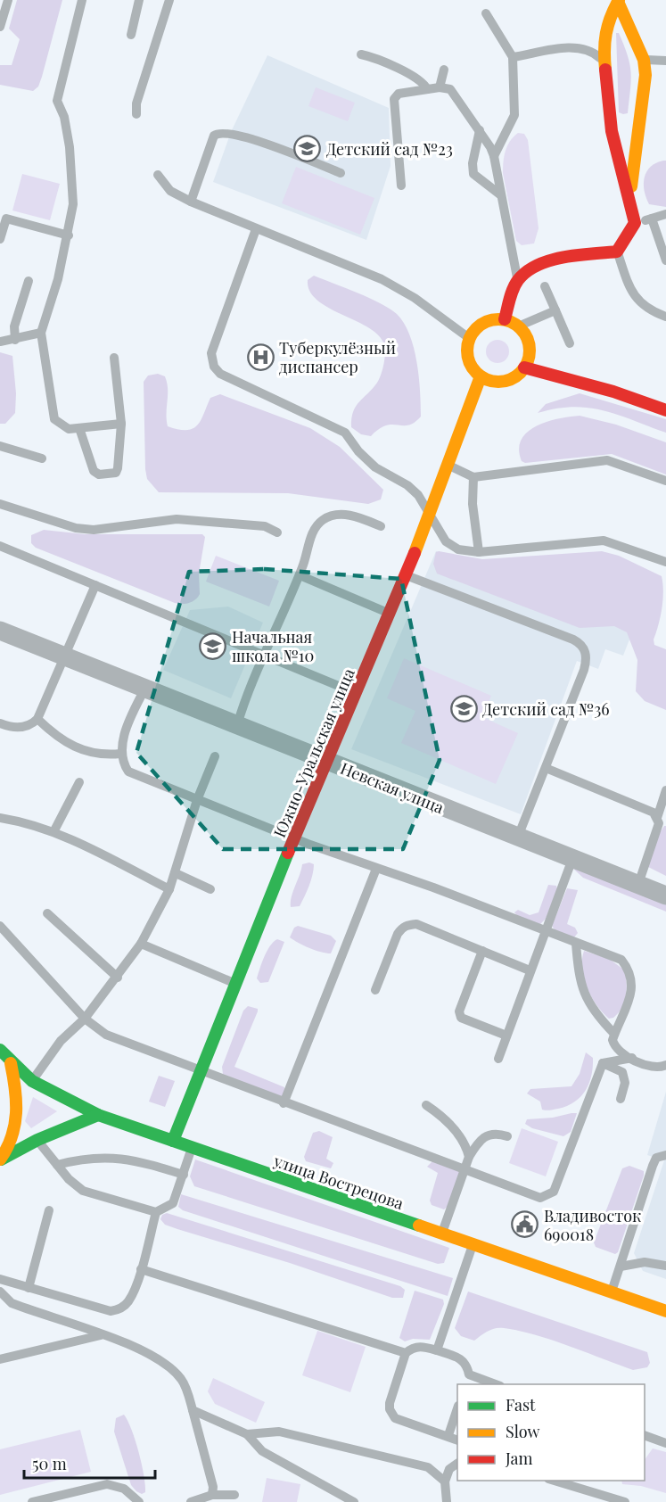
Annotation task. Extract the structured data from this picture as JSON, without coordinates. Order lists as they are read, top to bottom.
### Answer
{
  "streets": {
    "main road": ["Южно-Уральская улица", "улица Вострецова"],
    "street": ["Невская улица"]
  },
  "crossings": [
    ["Южно-Уральская улица", "Невская улица"],
    ["Южно-Уральская улица", "улица Вострецова"]
  ],
  "places": {
    "school or university": ["Детский сад №23", "Начальная школа №10", "Детский сад №36"],
    "hospital": ["Туберкулёзный диспансер"],
    "public building": ["Владивосток 690018"]
  },
  "legend": ["Fast", "Slow", "Jam"],
  "scale_bar": "50 m"
}
